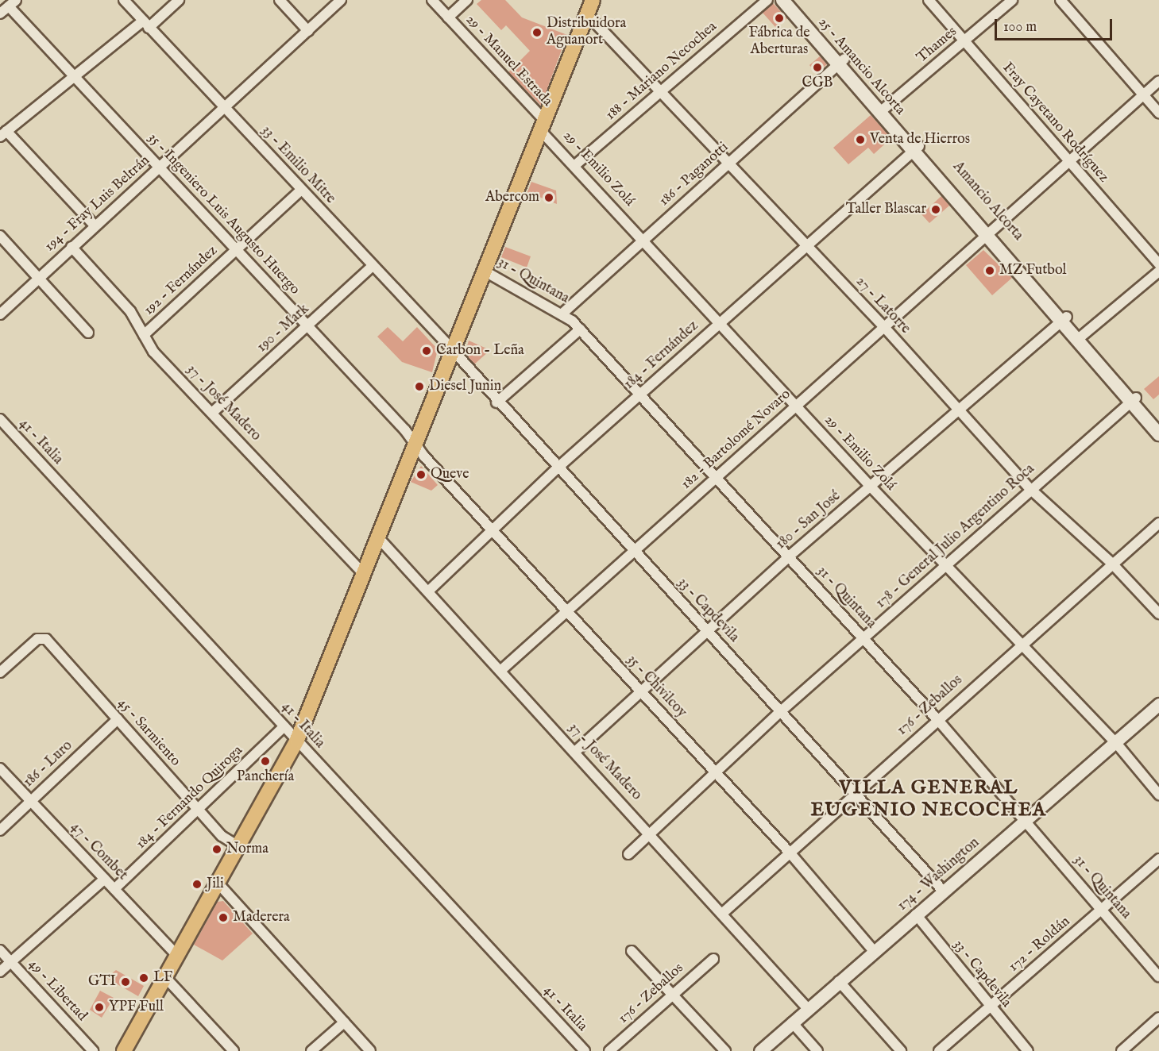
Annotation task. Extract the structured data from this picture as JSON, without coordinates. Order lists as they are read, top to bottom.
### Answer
{
  "streets": {
    "main road": ["25 - Amancio Alcorta"],
    "street": [
      "Thames",
      "29 - Manuel Estrada",
      "188 - Mariano Necochea",
      "Fray Cayetano Rodríguez",
      "33 - Emilio Mitre",
      "29 - Emilio Zolá",
      "186 - Paganotti",
      "194 - Fray Luis Beltrán",
      "35 - Ingeniero Luis Augusto Huergo",
      "192 - Fernández",
      "31 - Quintana",
      "27 - Latorre",
      "190 - Mark",
      "184 - Fernández",
      "37 - José Madero",
      "182 - Bartolomé Novaro",
      "41 - Italia",
      "180 - San José",
      "178 - General Julio Argentino Roca",
      "33 - Capdevila",
      "35 - Chivilcoy",
      "176 - Zeballos",
      "45 - Sarmiento",
      "186 - Luro",
      "184 - Fernando Quiroga",
      "47 - Combet",
      "174 - Washington",
      "172 - Roldán",
      "49 - Libertad"
    ]
  },
  "crossings": [
    ["Thames", "25 - Amancio Alcorta"],
    ["Thames", "Fray Cayetano Rodríguez"],
    ["29 - Manuel Estrada", "29 - Emilio Zolá"],
    ["25 - Amancio Alcorta", "186 - Paganotti"],
    ["25 - Amancio Alcorta", "184 - Fernández"],
    ["25 - Amancio Alcorta", "182 - Bartolomé Novaro"],
    ["25 - Amancio Alcorta", "180 - San José"],
    ["188 - Mariano Necochea", "29 - Emilio Zolá"],
    ["188 - Mariano Necochea", "27 - Latorre"],
    ["Fray Cayetano Rodríguez", "182 - Bartolomé Novaro"],
    ["33 - Emilio Mitre", "194 - Fray Luis Beltrán"],
    ["33 - Emilio Mitre", "192 - Fernández"],
    ["33 - Emilio Mitre", "190 - Mark"],
    ["33 - Emilio Mitre", "33 - Capdevila"],
    ["29 - Emilio Zolá", "186 - Paganotti"],
    ["29 - Emilio Zolá", "184 - Fernández"],
    ["29 - Emilio Zolá", "182 - Bartolomé Novaro"],
    ["29 - Emilio Zolá", "180 - San José"],
    ["29 - Emilio Zolá", "178 - General Julio Argentino Roca"],
    ["29 - Emilio Zolá", "176 - Zeballos"],
    ["29 - Emilio Zolá", "174 - Washington"],
    ["186 - Paganotti", "31 - Quintana"],
    ["186 - Paganotti", "27 - Latorre"],
    ["194 - Fray Luis Beltrán", "35 - Ingeniero Luis Augusto Huergo"],
    ["194 - Fray Luis Beltrán", "37 - José Madero"],
    ["35 - Ingeniero Luis Augusto Huergo", "192 - Fernández"],
    ["35 - Ingeniero Luis Augusto Huergo", "190 - Mark"],
    ["35 - Ingeniero Luis Augusto Huergo", "35 - Chivilcoy"],
    ["192 - Fernández", "37 - José Madero"],
    ["31 - Quintana", "184 - Fernández"],
    ["31 - Quintana", "182 - Bartolomé Novaro"],
    ["31 - Quintana", "180 - San José"],
    ["31 - Quintana", "178 - General Julio Argentino Roca"],
    ["31 - Quintana", "176 - Zeballos"],
    ["31 - Quintana", "174 - Washington"],
    ["31 - Quintana", "172 - Roldán"],
    ["27 - Latorre", "184 - Fernández"],
    ["27 - Latorre", "182 - Bartolomé Novaro"],
    ["27 - Latorre", "180 - San José"],
    ["27 - Latorre", "178 - General Julio Argentino Roca"],
    ["27 - Latorre", "176 - Zeballos"],
    ["190 - Mark", "37 - José Madero"],
    ["184 - Fernández", "37 - José Madero"],
    ["184 - Fernández", "33 - Capdevila"],
    ["184 - Fernández", "35 - Chivilcoy"],
    ["37 - José Madero", "182 - Bartolomé Novaro"],
    ["37 - José Madero", "180 - San José"],
    ["37 - José Madero", "178 - General Julio Argentino Roca"],
    ["37 - José Madero", "176 - Zeballos"],
    ["37 - José Madero", "174 - Washington"],
    ["182 - Bartolomé Novaro", "33 - Capdevila"],
    ["182 - Bartolomé Novaro", "35 - Chivilcoy"],
    ["41 - Italia", "184 - Fernando Quiroga"],
    ["180 - San José", "33 - Capdevila"],
    ["180 - San José", "35 - Chivilcoy"],
    ["178 - General Julio Argentino Roca", "33 - Capdevila"],
    ["178 - General Julio Argentino Roca", "35 - Chivilcoy"],
    ["33 - Capdevila", "176 - Zeballos"],
    ["33 - Capdevila", "174 - Washington"],
    ["33 - Capdevila", "172 - Roldán"],
    ["35 - Chivilcoy", "176 - Zeballos"],
    ["35 - Chivilcoy", "174 - Washington"],
    ["45 - Sarmiento", "186 - Luro"],
    ["45 - Sarmiento", "184 - Fernando Quiroga"],
    ["186 - Luro", "47 - Combet"],
    ["184 - Fernando Quiroga", "47 - Combet"]
  ],
  "districts": ["VILLA GENERAL EUGENIO NECOCHEA"],
  "places": [
    "Fábrica de Aberturas",
    "Distribuidora Aguanort",
    "CGB",
    "Venta de Hierros",
    "Abercom",
    "Taller Blascar",
    "MZ Futbol",
    "Carbon - Leña",
    "Diesel Junin",
    "Queve",
    "Panchería",
    "Norma",
    "Jili",
    "Maderera",
    "LF",
    "GTI",
    "YPF Full"
  ],
  "scale_bar": "100 m"
}
